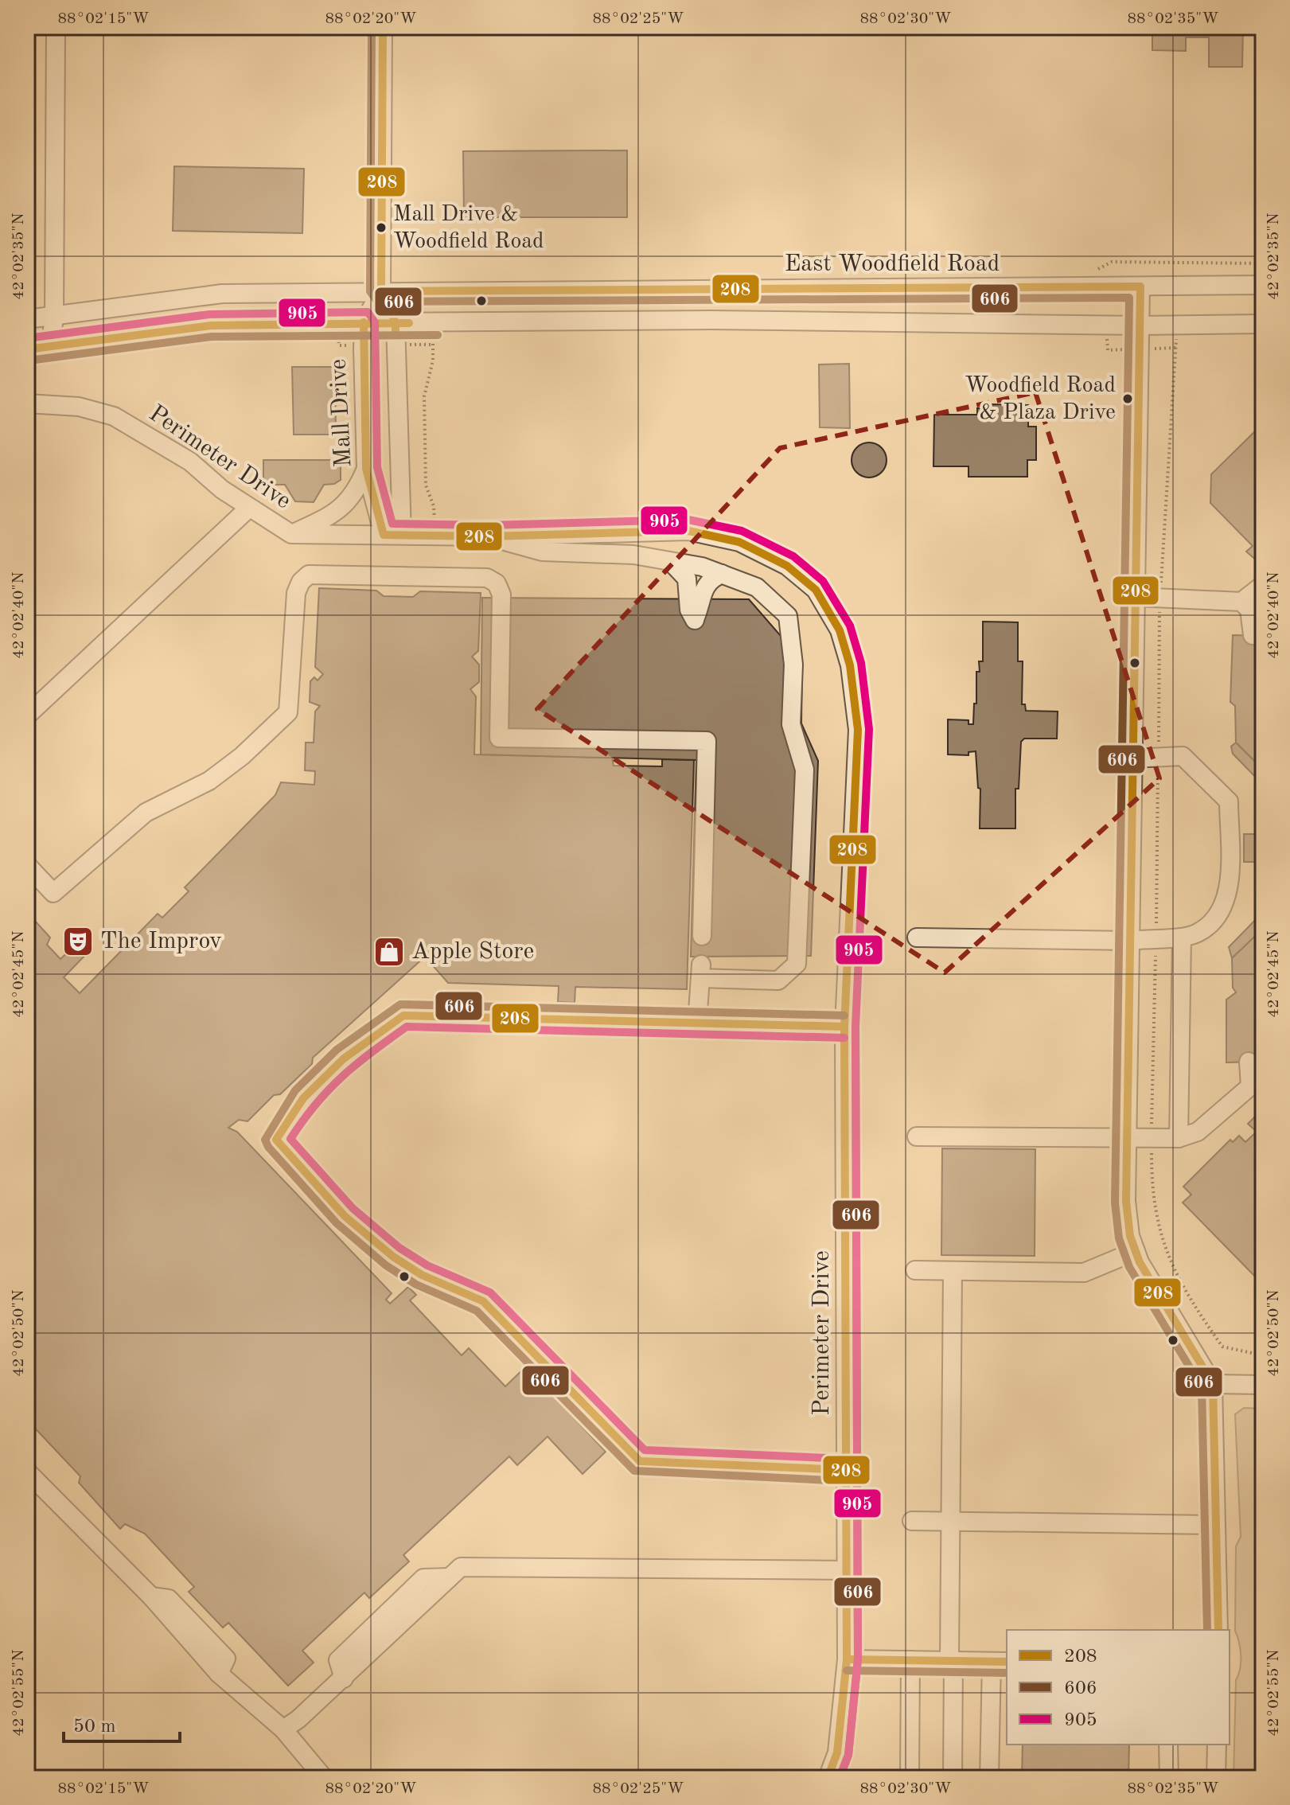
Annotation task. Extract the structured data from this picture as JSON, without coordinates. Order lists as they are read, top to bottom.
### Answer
{
  "streets": {
    "street": ["East Woodfield Road", "Mall Drive", "Perimeter Drive"]
  },
  "crossings": [
    ["Mall Drive", "Perimeter Drive"]
  ],
  "places": {
    "other": ["Mall Drive & Woodfield Road", "Woodfield Road & Plaza Drive"],
    "theatre": ["The Improv"],
    "shop": ["Apple Store"]
  },
  "lines": ["transit line 208", "transit line 606", "transit line 905"],
  "legend": ["208", "606", "905"],
  "scale_bar": "50 m",
  "coordinates": [
    "88°02'15\"W",
    "88°02'20\"W",
    "88°02'25\"W",
    "88°02'30\"W",
    "88°02'35\"W",
    "42°02'35\"N",
    "42°02'40\"N",
    "42°02'45\"N",
    "42°02'50\"N",
    "42°02'55\"N"
  ]
}
